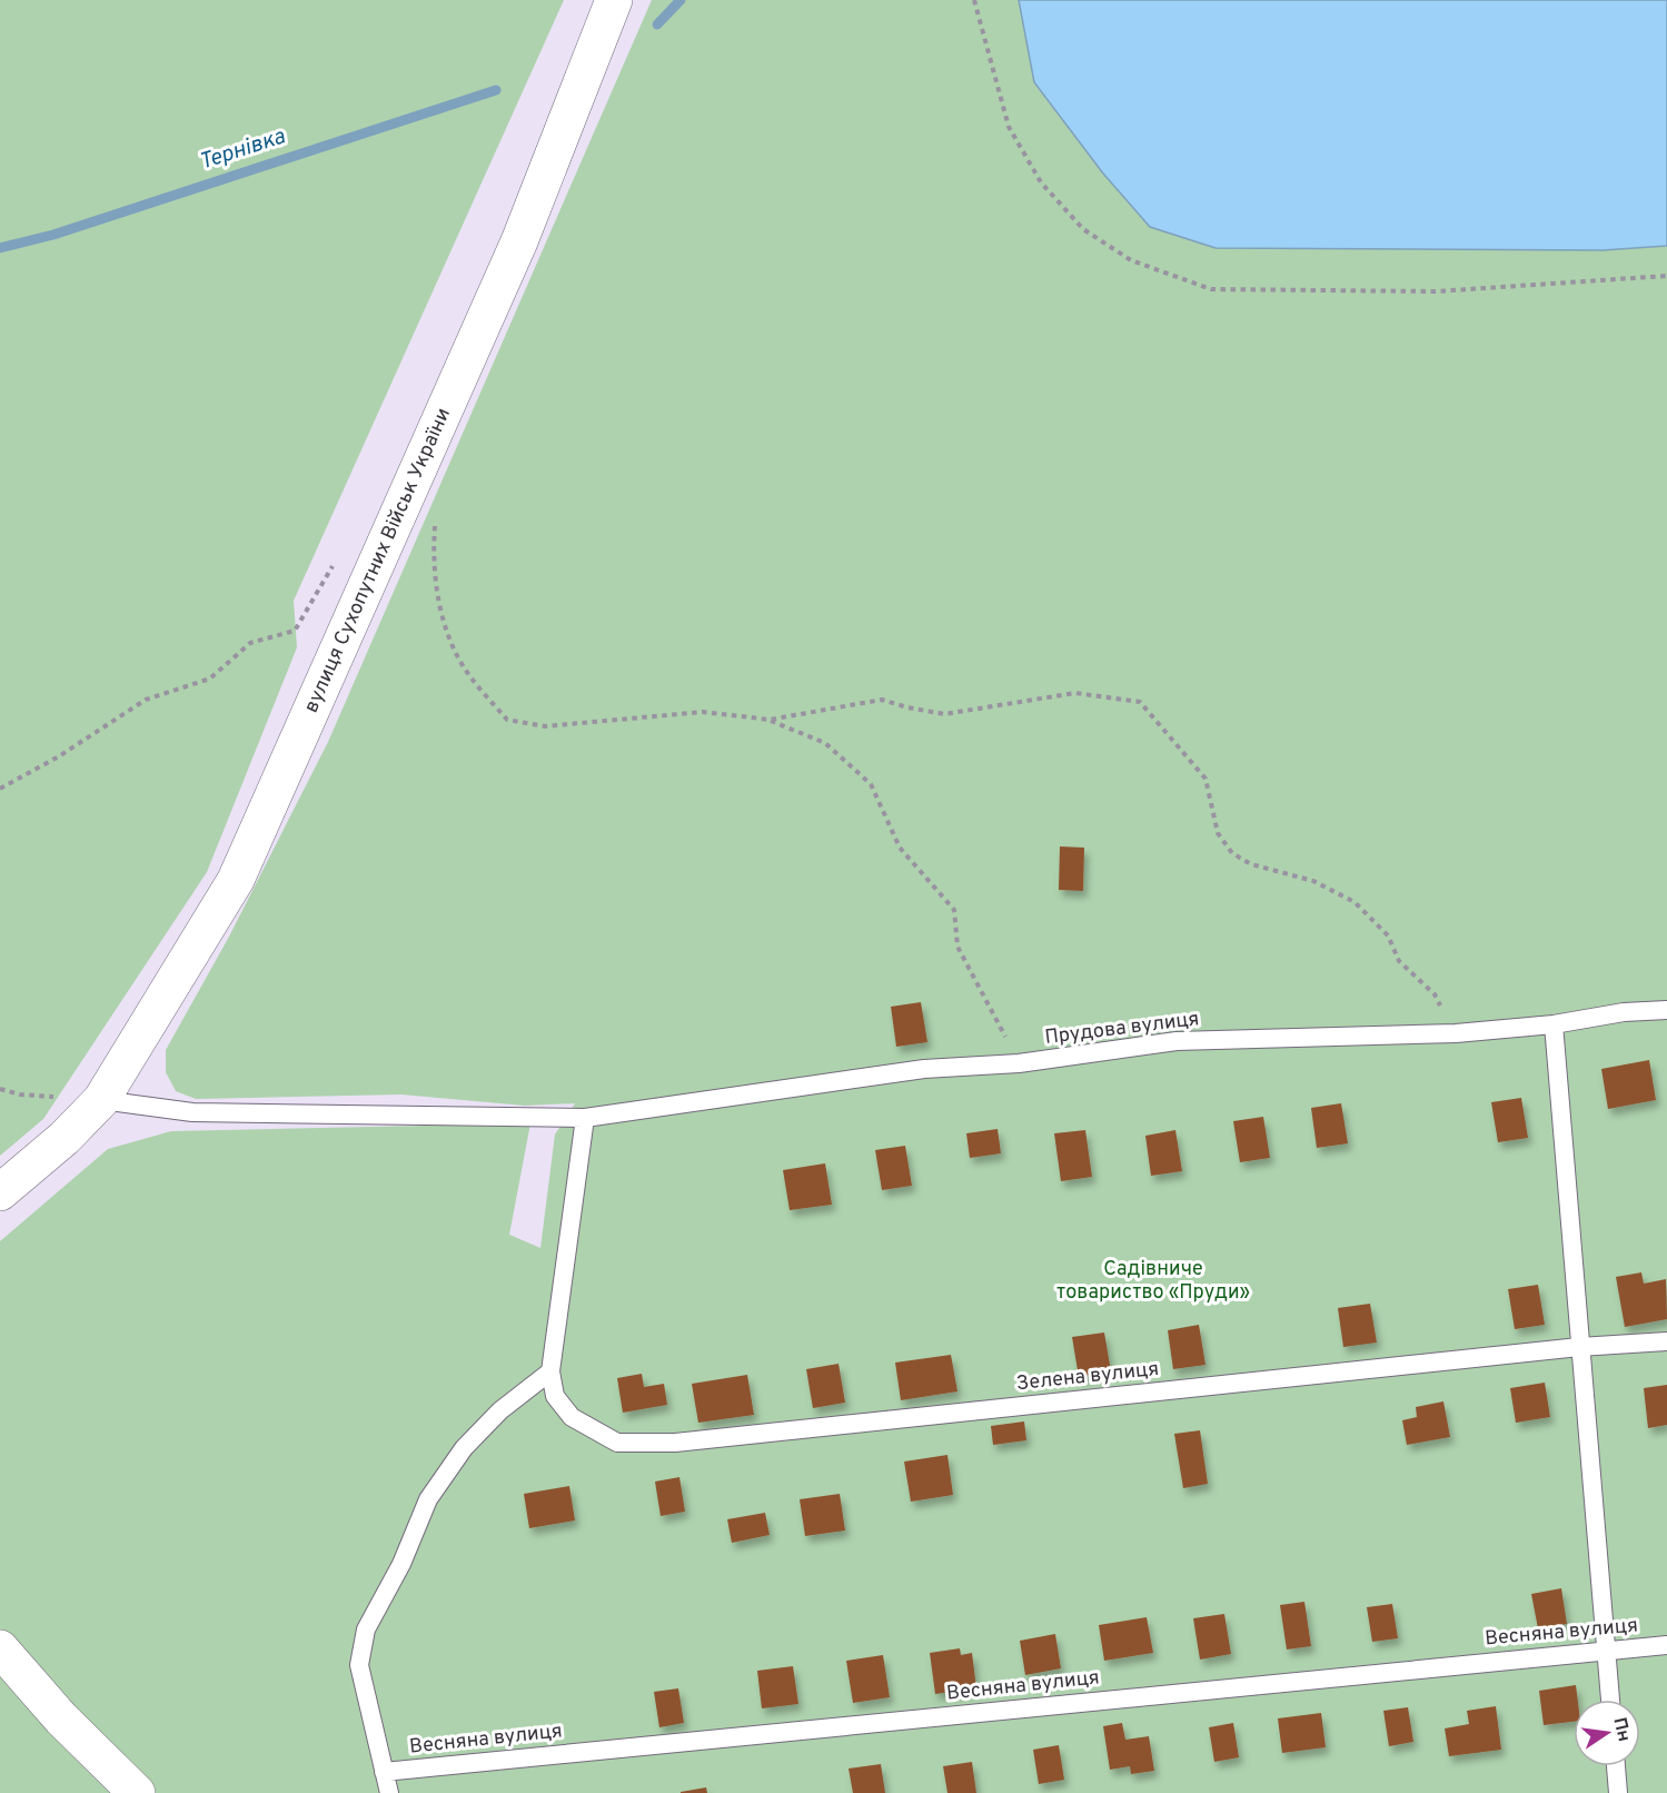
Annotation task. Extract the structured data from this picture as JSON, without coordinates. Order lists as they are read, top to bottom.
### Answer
{
  "streets": {
    "street": ["вулиця Сухопутних Військ України"],
    "lane": ["Прудова вулиця", "Зелена вулиця", "Весняна вулиця"]
  },
  "crossings": [
    ["вулиця Сухопутних Військ України", "Прудова вулиця"]
  ],
  "water": ["Тернівка"],
  "parks": ["Садівниче товариство «Пруди»"],
  "north": "right"
}
